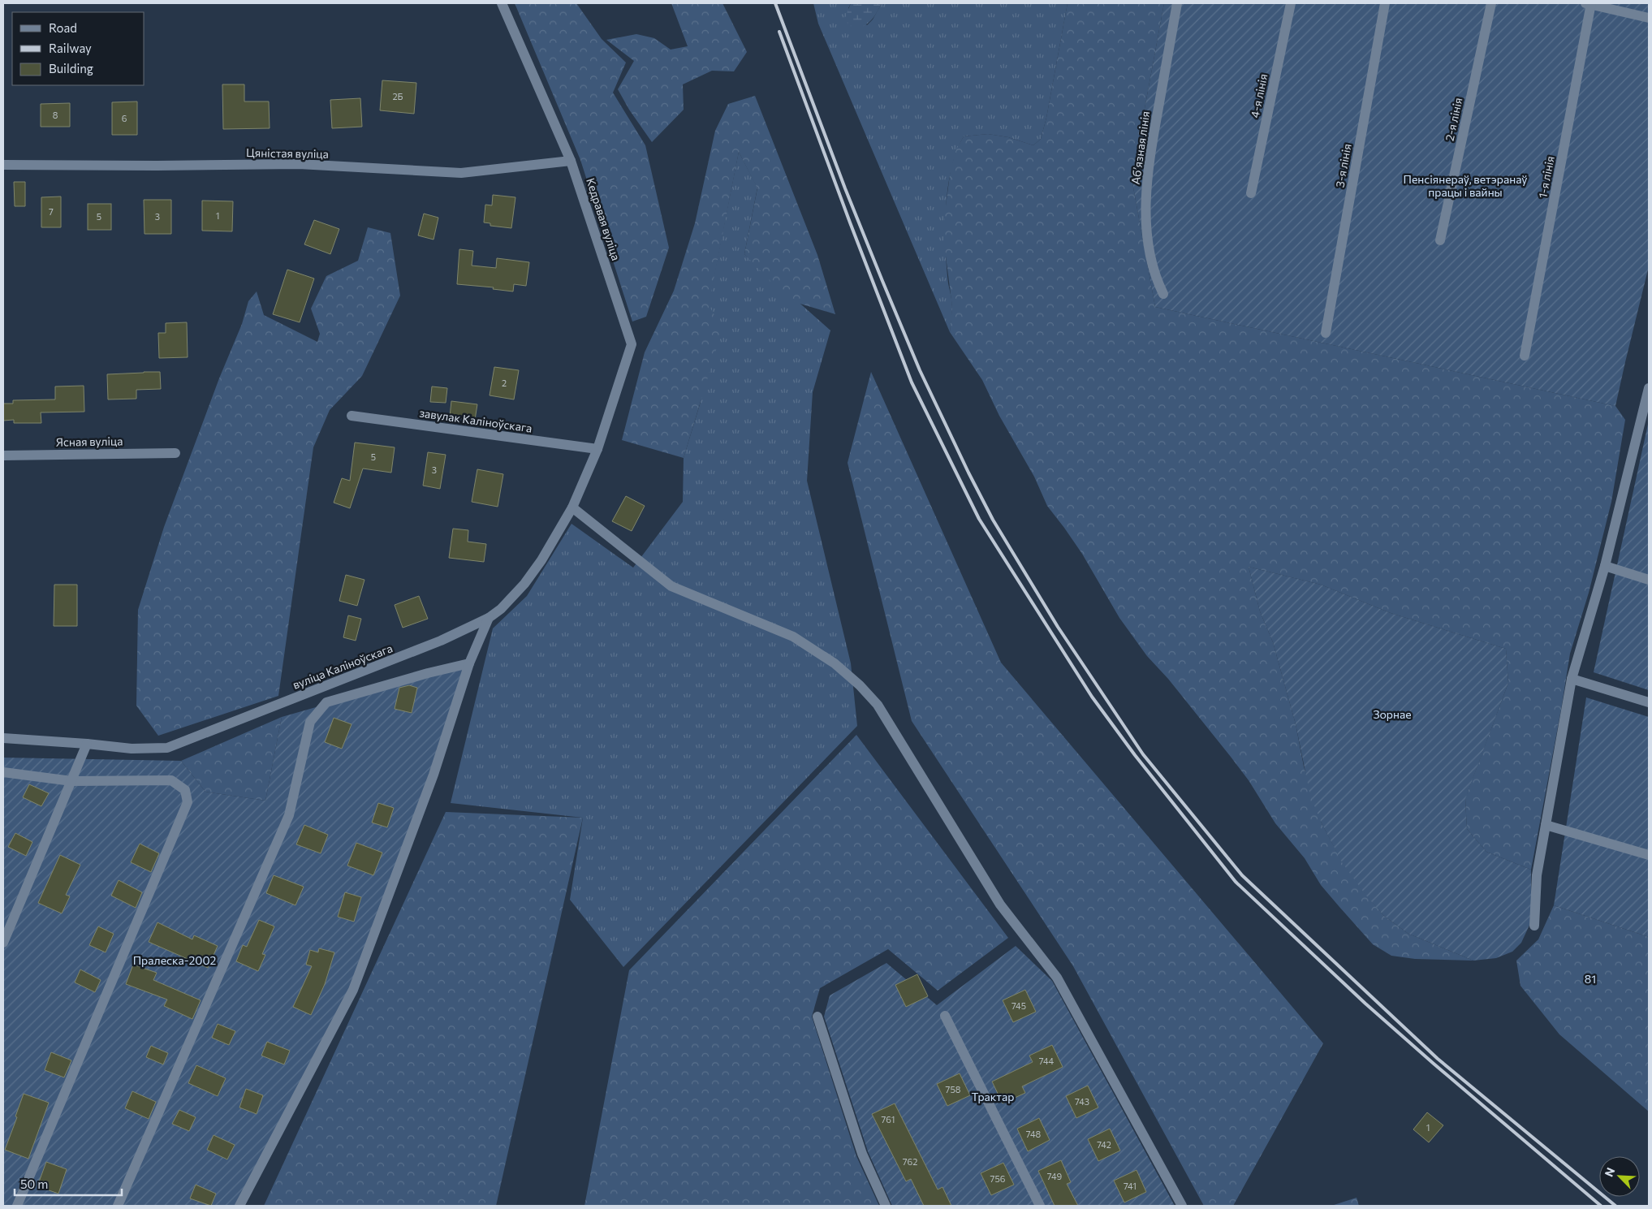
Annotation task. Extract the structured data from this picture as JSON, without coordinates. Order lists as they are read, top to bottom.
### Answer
{
  "streets": {
    "street": [
      "4-я лінія",
      "2-я лінія",
      "Абʼязная лінія",
      "Цяністая вуліца",
      "3-я лінія",
      "1-я лінія",
      "Кедравая вуліца",
      "завулак Каліноўскага",
      "Ясная вуліца",
      "вуліца Каліноўскага"
    ]
  },
  "crossings": [
    ["Цяністая вуліца", "Кедравая вуліца"],
    ["Кедравая вуліца", "завулак Каліноўскага"],
    ["Кедравая вуліца", "вуліца Каліноўскага"],
    ["завулак Каліноўскага", "вуліца Каліноўскага"]
  ],
  "parks": [
    "Пенсіянераў, ветэранаў працы і вайны",
    "Зорнае",
    "Пралеска-2002",
    "81",
    "Трактар"
  ],
  "house_numbers": [
    "2Б",
    "8",
    "6",
    "7",
    "1",
    "5",
    "3",
    "2",
    "5",
    "3",
    "745",
    "744",
    "758",
    "743",
    "761",
    "1",
    "748",
    "742",
    "762",
    "749",
    "756",
    "741"
  ],
  "legend": ["Road", "Railway", "Building"],
  "scale_bar": "50 m",
  "north": "top left"
}
